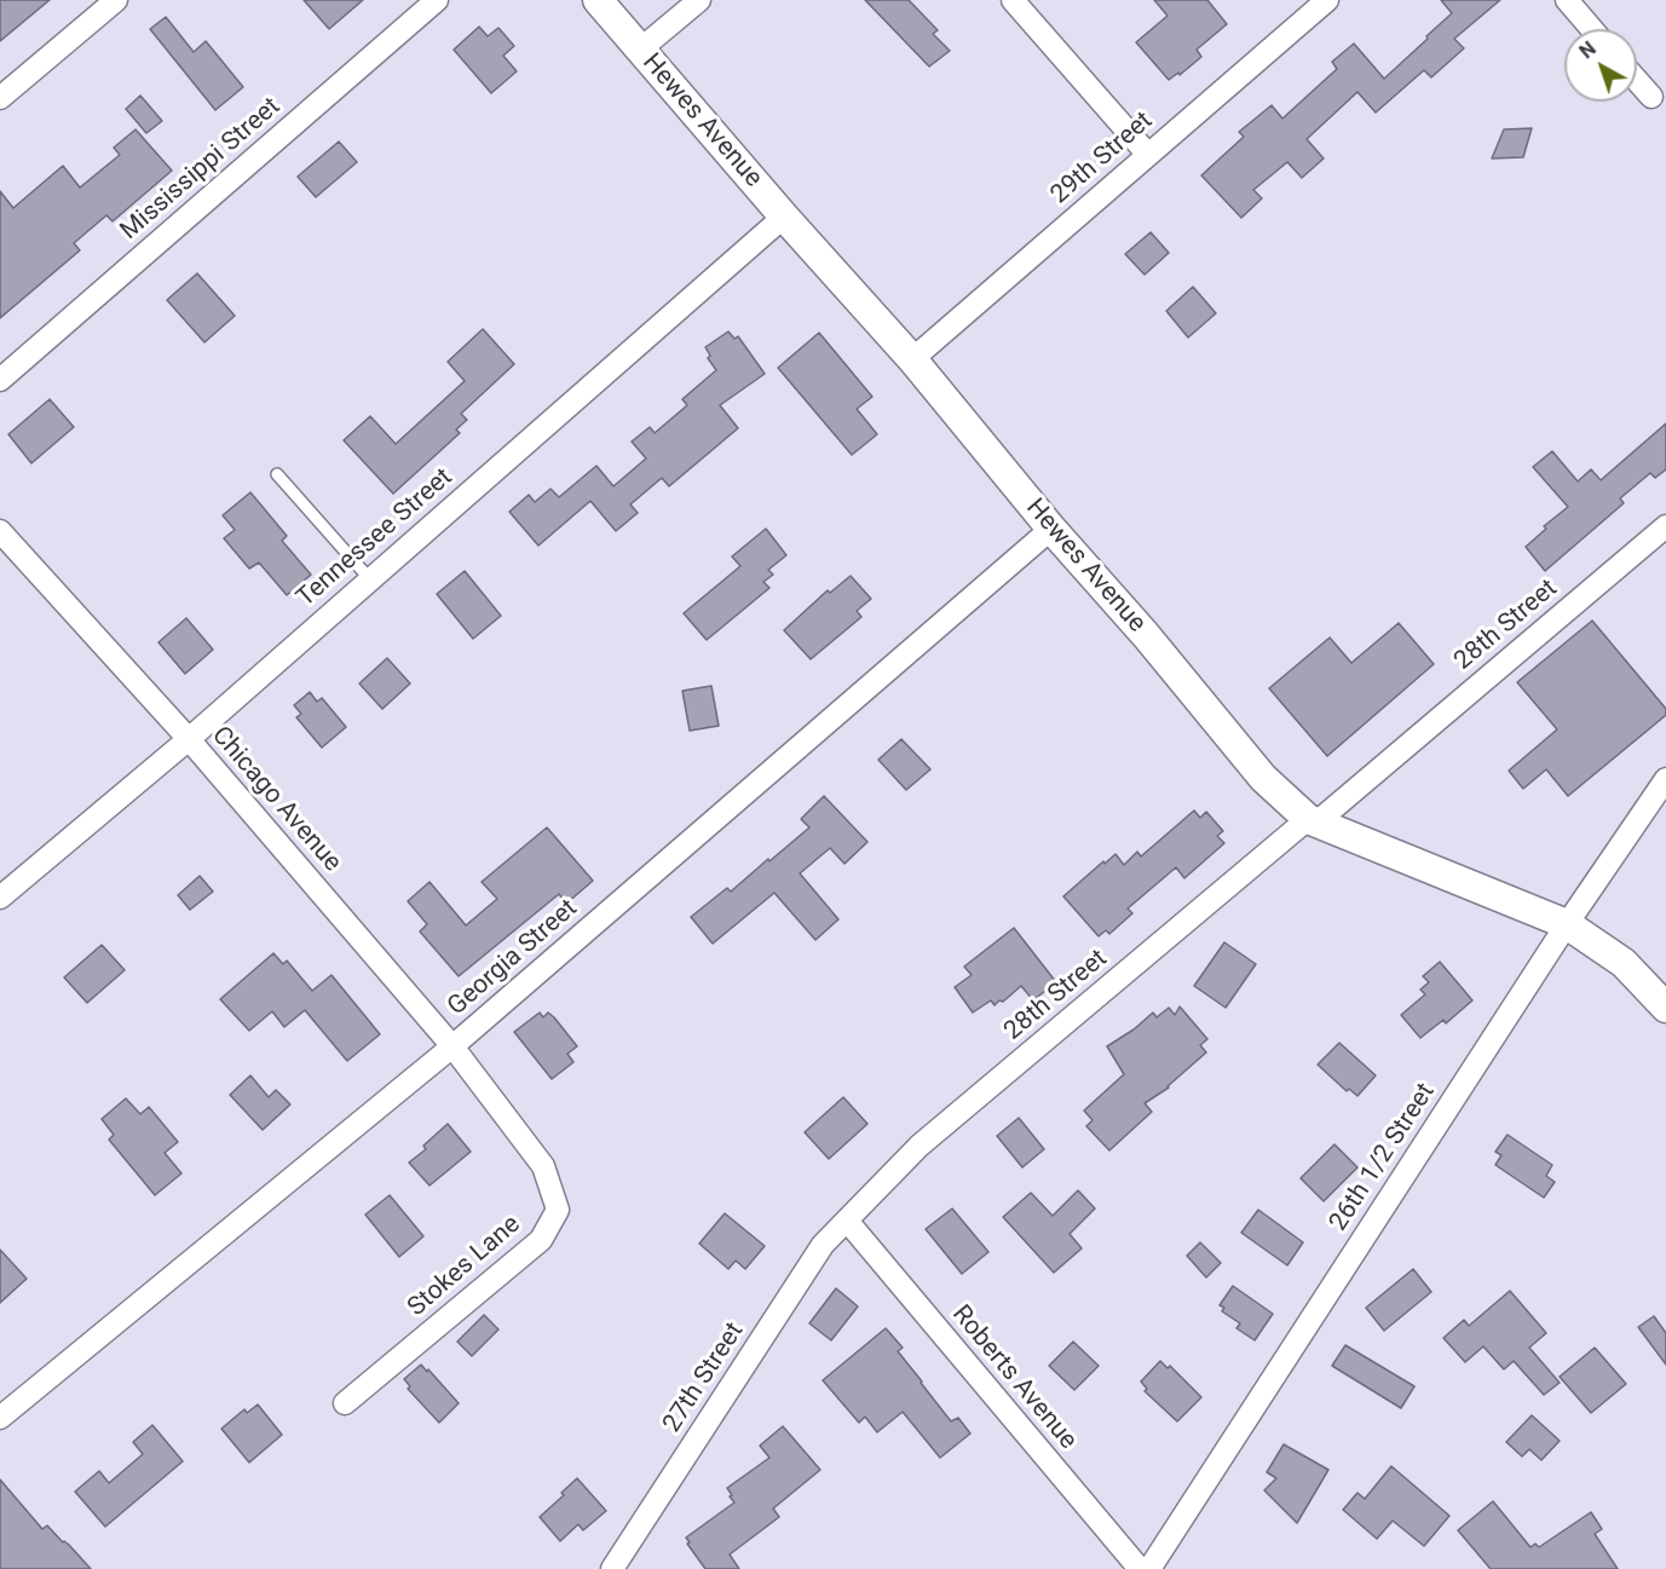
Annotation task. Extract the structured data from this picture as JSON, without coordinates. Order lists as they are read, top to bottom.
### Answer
{
  "streets": {
    "main road": ["Hewes Avenue"],
    "street": [
      "29th Street",
      "Mississippi Street",
      "Tennessee Street",
      "28th Street",
      "Chicago Avenue",
      "Georgia Street",
      "26th 1/2 Street",
      "Stokes Lane",
      "27th Street",
      "Roberts Avenue"
    ]
  },
  "crossings": [
    ["Hewes Avenue", "29th Street"],
    ["Hewes Avenue", "Tennessee Street"],
    ["Hewes Avenue", "28th Street"],
    ["Hewes Avenue", "Georgia Street"],
    ["Hewes Avenue", "26th 1/2 Street"],
    ["Tennessee Street", "Chicago Avenue"],
    ["28th Street", "27th Street"],
    ["28th Street", "Roberts Avenue"],
    ["Chicago Avenue", "Georgia Street"],
    ["Chicago Avenue", "Stokes Lane"],
    ["27th Street", "Roberts Avenue"]
  ],
  "north": "top left"
}
